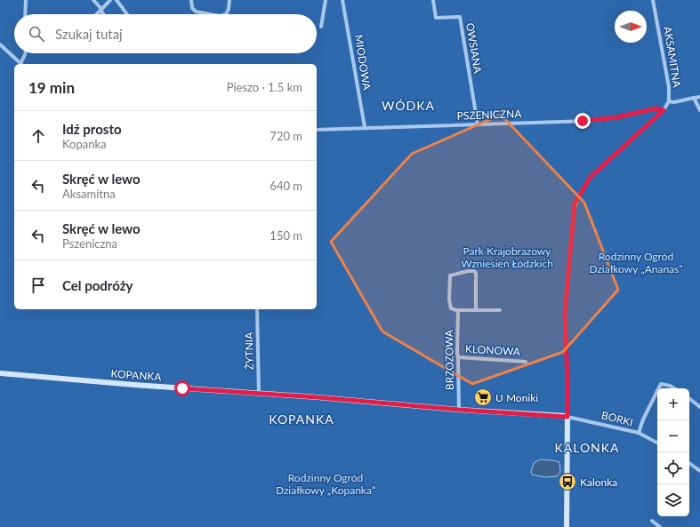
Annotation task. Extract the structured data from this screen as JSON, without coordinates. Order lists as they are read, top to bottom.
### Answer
{
  "streets": {
    "street": [
      "OWSIANA",
      "AKSAMITNA",
      "MIODOWA",
      "PSZENICZNA",
      "KLONOWA",
      "ŻYTNIA",
      "BRZOZOWA",
      "KOPANKA",
      "BORKI"
    ]
  },
  "crossings": [
    ["OWSIANA", "PSZENICZNA"],
    ["AKSAMITNA", "PSZENICZNA"],
    ["AKSAMITNA", "KOPANKA"],
    ["AKSAMITNA", "BORKI"],
    ["MIODOWA", "PSZENICZNA"],
    ["KLONOWA", "BRZOZOWA"],
    ["ŻYTNIA", "KOPANKA"],
    ["BRZOZOWA", "KOPANKA"],
    ["KOPANKA", "BORKI"]
  ],
  "districts": ["WÓDKA", "KOPANKA", "KALONKA"],
  "parks": ["Park Krajobrazowy Wzniesień Łódzkich", "Rodzinny Ogród Działkowy „Ananas”", "Rodzinny Ogród Działkowy „Kopanka”"],
  "places": {
    "supermarket": ["U Moniki"],
    "bus stop": ["Kalonka"]
  },
  "north": "right",
  "page": {
    "search": "Szukaj tutaj",
    "heading": ["19 min", "Pieszo · 1.5 km"],
    "list": [
      ["Idź prosto", "Kopanka", "720 m"],
      ["Skręć w lewo", "Aksamitna", "640 m"],
      ["Skręć w lewo", "Pszeniczna", "150 m"],
      "Cel podróży"
    ],
    "map_buttons": ["+", "−"]
  }
}
